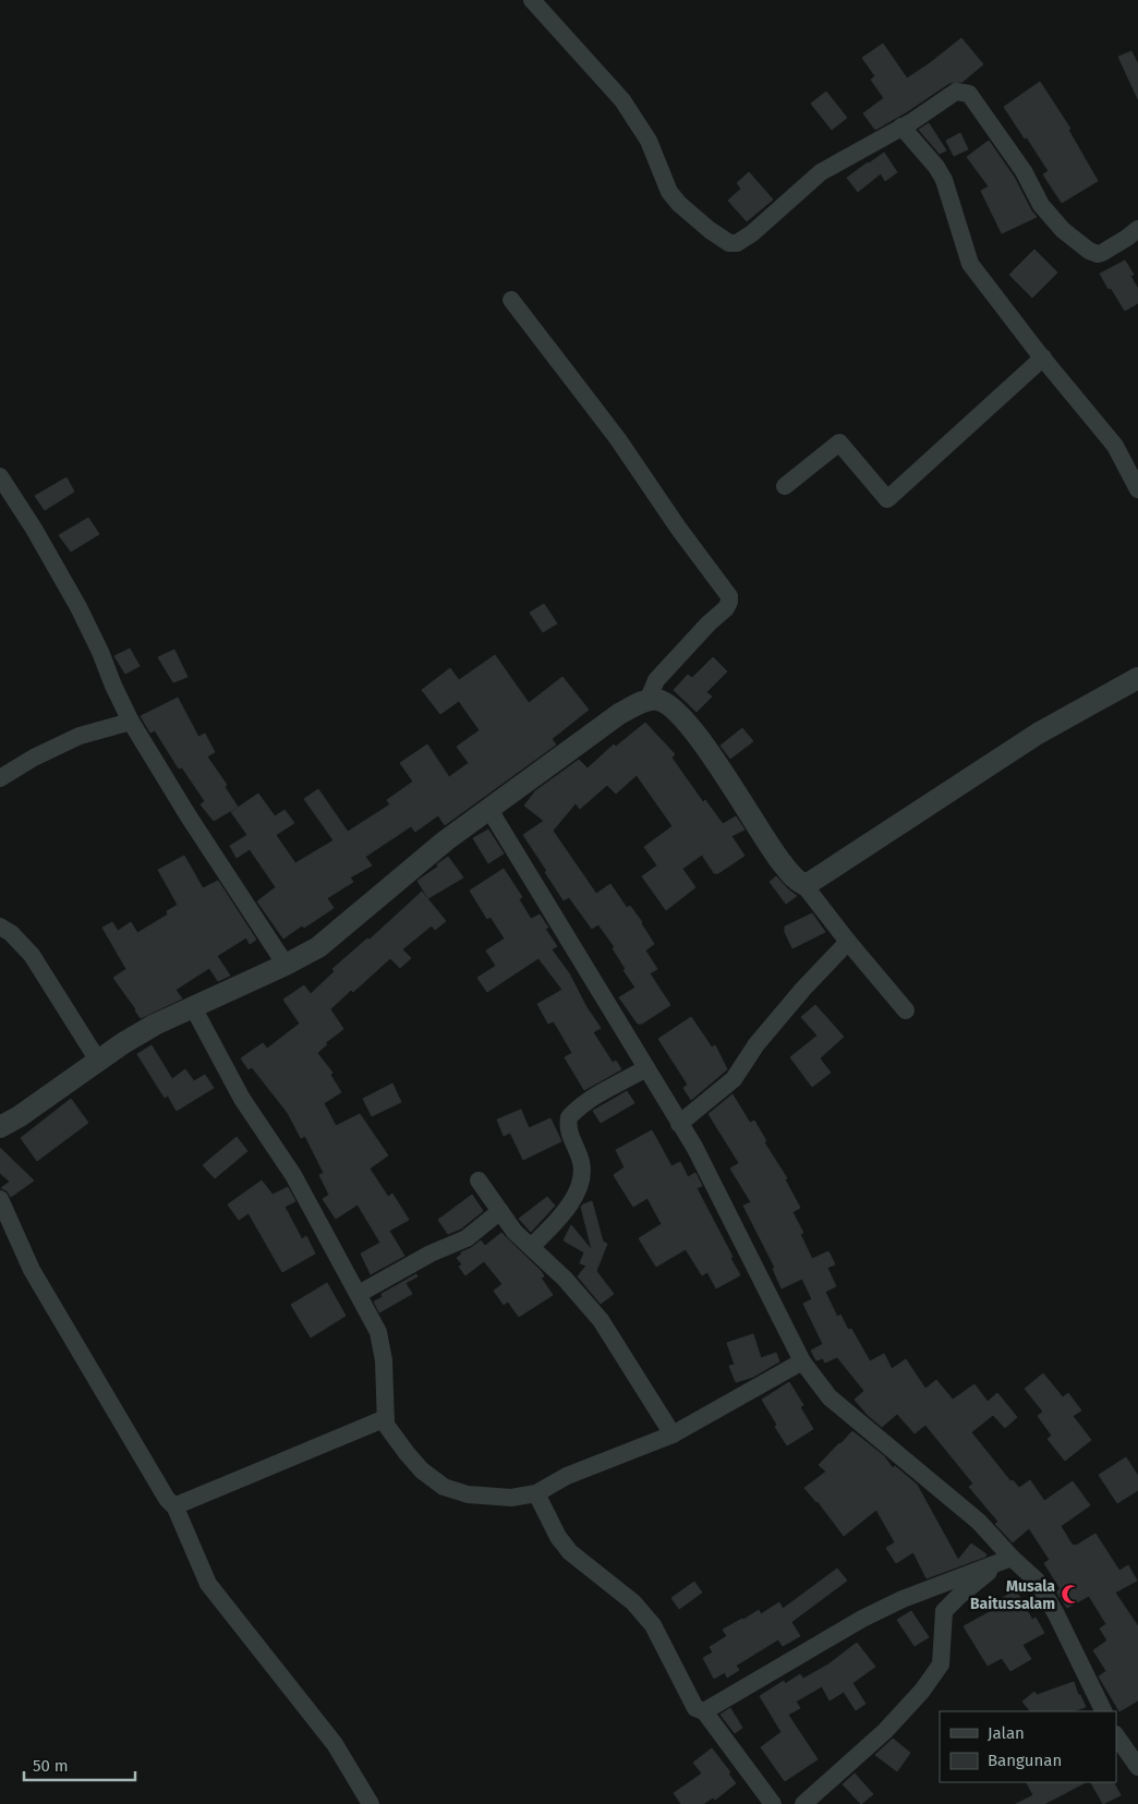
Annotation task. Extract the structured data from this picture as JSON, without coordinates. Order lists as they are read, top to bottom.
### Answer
{
  "places": {
    "mosque": ["Musala Baitussalam"]
  },
  "legend": ["Jalan", "Bangunan"],
  "scale_bar": "50 m"
}
